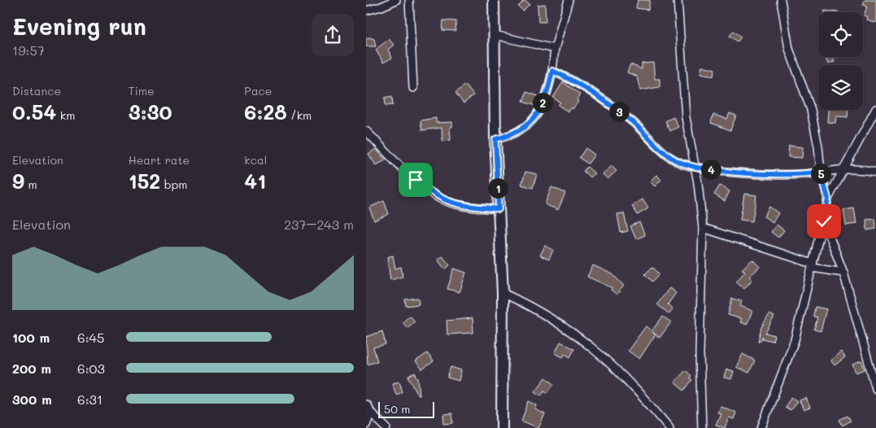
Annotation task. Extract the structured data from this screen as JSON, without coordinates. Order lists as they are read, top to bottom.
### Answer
{
  "scale_bar": "50 m",
  "page": {
    "heading": ["Evening run", "19:57"],
    "stats": [
      ["Distance", "0.54 km"],
      ["Time", "3:30"],
      ["Pace", "6:28 /km"],
      ["Elevation", "9 m"],
      ["Heart rate", "152 bpm"],
      ["kcal", "41"]
    ],
    "pins": [
      "2",
      "3",
      "4",
      "5",
      "1"
    ],
    "chart": ["Elevation", "237–243 m"],
    "list": [
      {
        "name": "100 m",
        "note": "6:45"
      },
      {
        "name": "200 m",
        "note": "6:03"
      },
      {
        "name": "300 m",
        "note": "6:31"
      }
    ],
    "scale": "50 m"
  }
}
